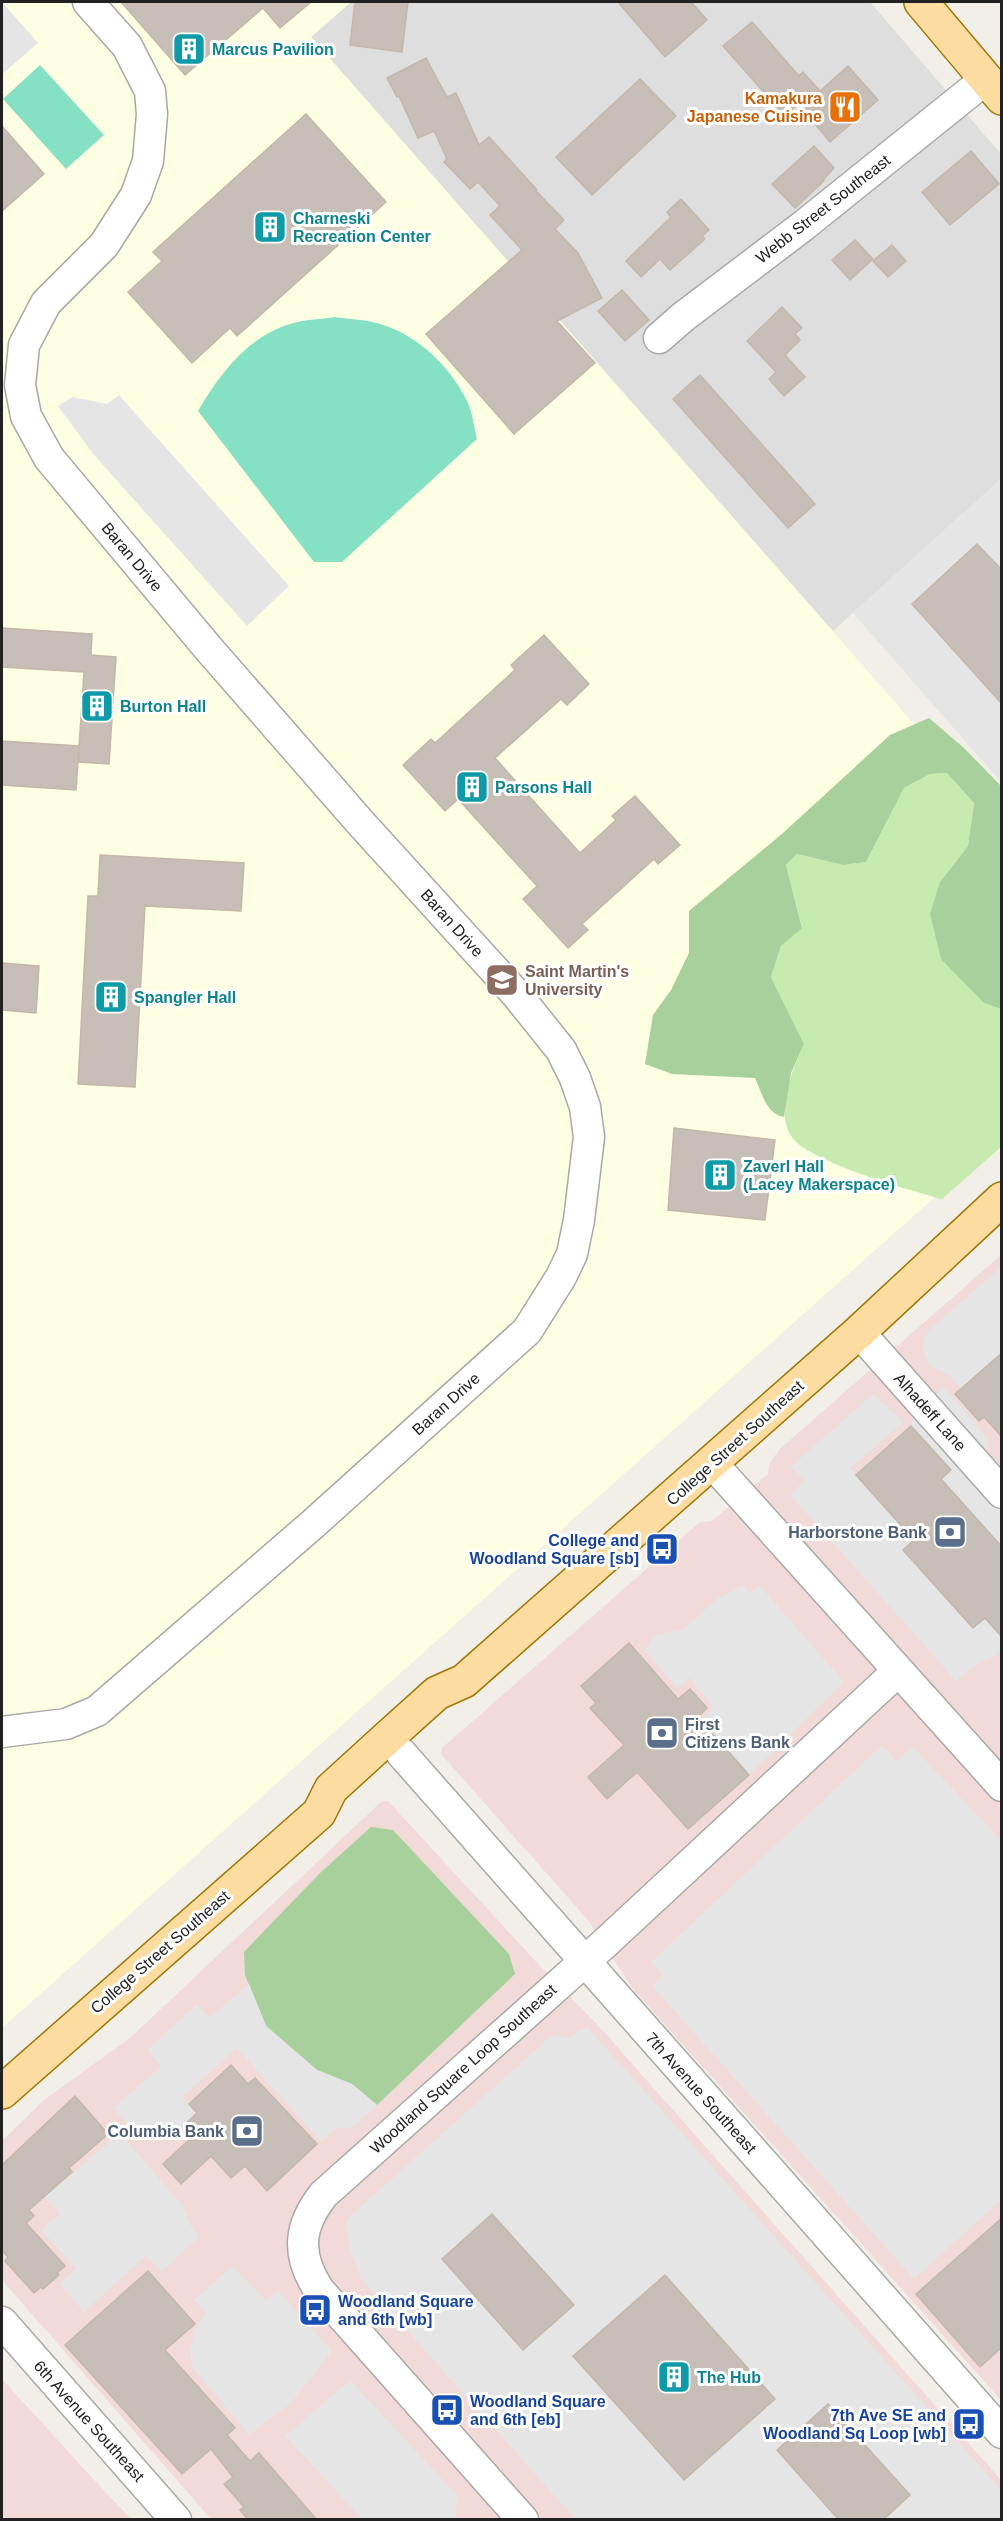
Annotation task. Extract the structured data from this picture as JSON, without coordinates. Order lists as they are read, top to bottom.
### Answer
{
  "streets": {
    "main road": ["College Street Southeast"],
    "street": [
      "Webb Street Southeast",
      "Baran Drive",
      "Alhadeff Lane",
      "Woodland Square Loop Southeast",
      "7th Avenue Southeast",
      "6th Avenue Southeast"
    ]
  },
  "crossings": [
    ["Alhadeff Lane", "College Street Southeast"],
    ["College Street Southeast", "7th Avenue Southeast"],
    ["Woodland Square Loop Southeast", "7th Avenue Southeast"]
  ],
  "places": {
    "building": [
      "Marcus Pavilion",
      "Charneski Recreation Center",
      "Burton Hall",
      "Parsons Hall",
      "Spangler Hall",
      "Zaverl Hall (Lacey Makerspace)",
      "The Hub"
    ],
    "restaurant": ["Kamakura Japanese Cuisine"],
    "school or university": ["Saint Martin's University"],
    "bank": ["Harborstone Bank", "First Citizens Bank", "Columbia Bank"],
    "bus stop": [
      "College and Woodland Square [sb]",
      "Woodland Square and 6th [wb]",
      "Woodland Square and 6th [eb]",
      "7th Ave SE and Woodland Sq Loop [wb]"
    ]
  }
}
